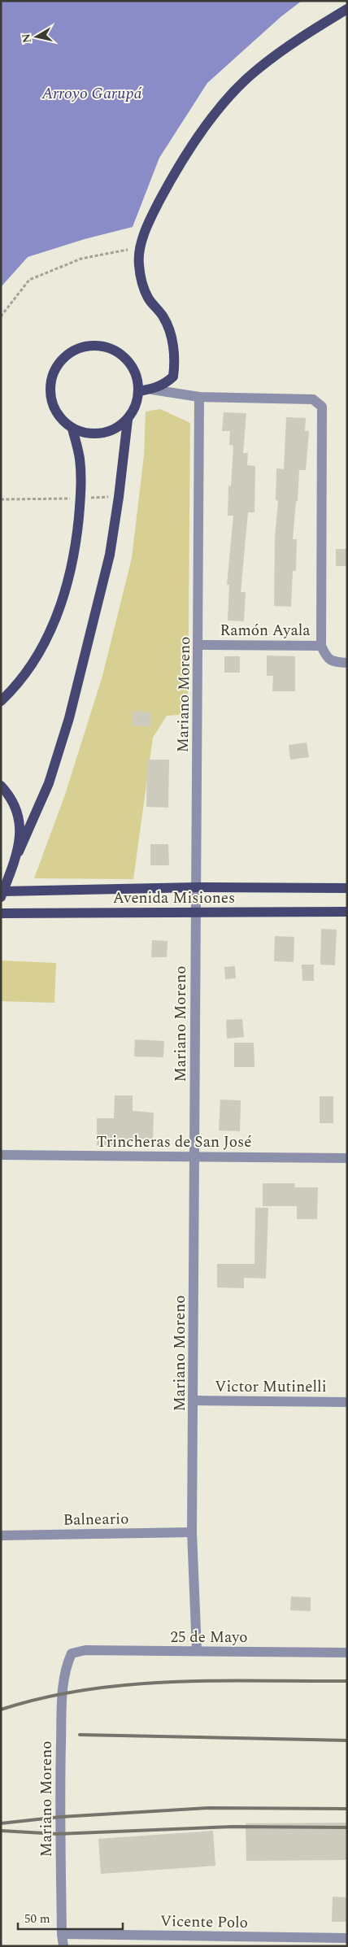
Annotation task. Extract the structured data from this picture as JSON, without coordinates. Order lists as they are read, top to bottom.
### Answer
{
  "streets": {
    "main road": ["Avenida Misiones"],
    "street": [
      "Ramón Ayala",
      "Mariano Moreno",
      "Trincheras de San José",
      "Victor Mutinelli",
      "Balneario",
      "25 de Mayo",
      "Vicente Polo"
    ]
  },
  "crossings": [
    ["Ramón Ayala", "Mariano Moreno"],
    ["Mariano Moreno", "Avenida Misiones"],
    ["Mariano Moreno", "Trincheras de San José"],
    ["Mariano Moreno", "Victor Mutinelli"],
    ["Mariano Moreno", "Balneario"],
    ["Mariano Moreno", "25 de Mayo"],
    ["Mariano Moreno", "Vicente Polo"]
  ],
  "water": ["Arroyo Garupá"],
  "scale_bar": "50 m",
  "north": "left"
}
